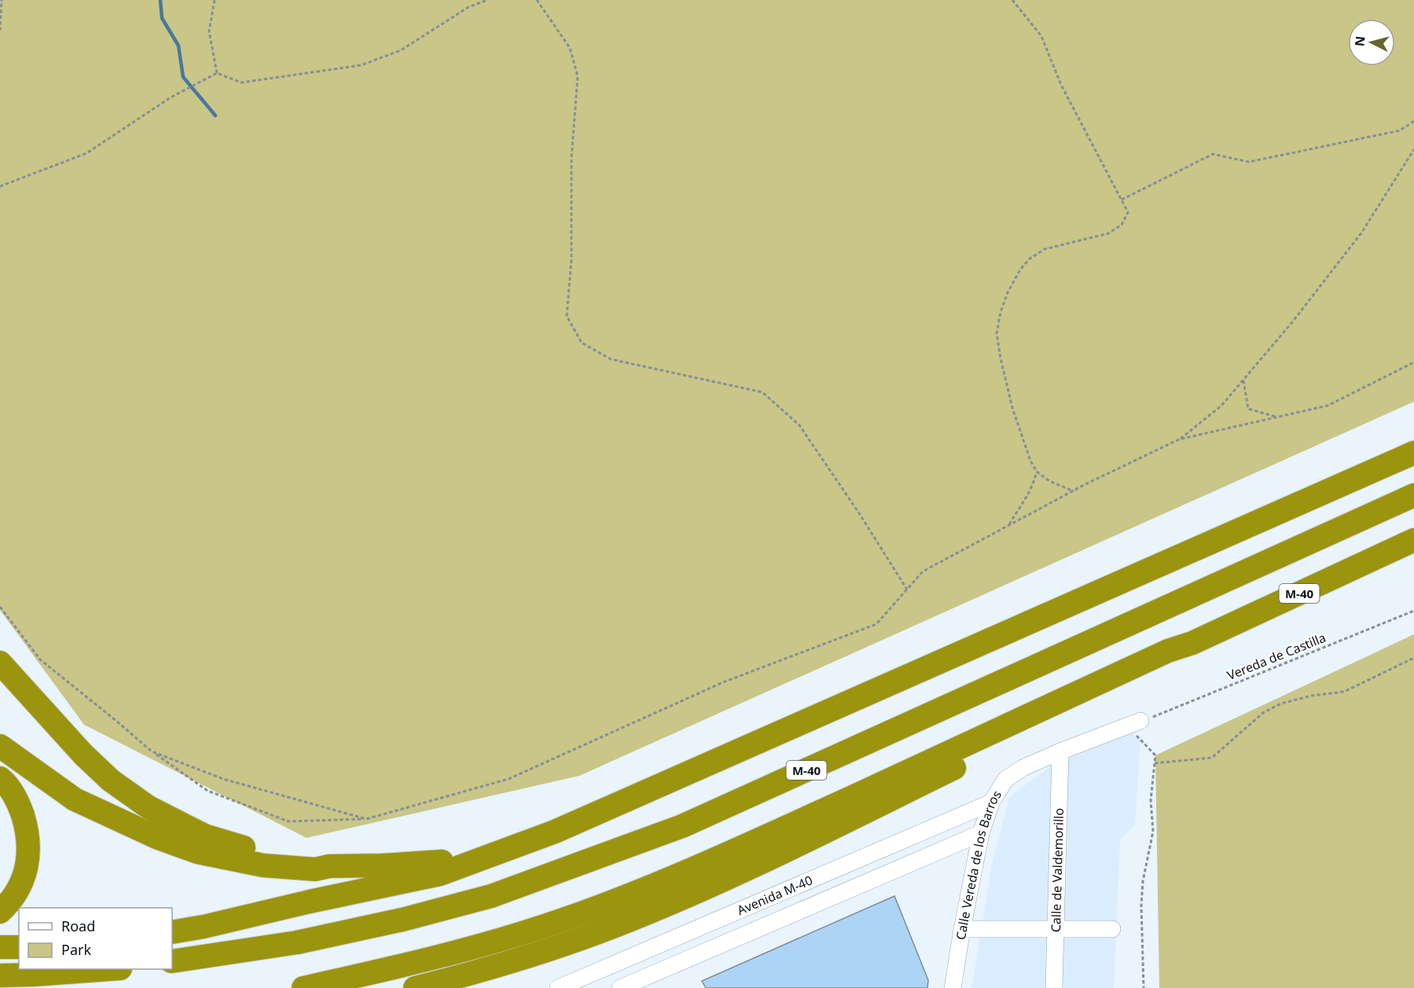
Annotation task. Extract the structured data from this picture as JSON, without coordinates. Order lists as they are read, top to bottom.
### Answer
{
  "streets": {
    "highway": ["M-40"],
    "street": ["Calle Vereda de los Barros", "Calle de Valdemorillo", "Avenida M-40"],
    "path": ["Vereda de Castilla"]
  },
  "crossings": [
    ["Vereda de Castilla", "Calle Vereda de los Barros"],
    ["Calle Vereda de los Barros", "Calle de Valdemorillo"],
    ["Calle Vereda de los Barros", "Avenida M-40"]
  ],
  "legend": ["Road", "Park"],
  "north": "left"
}
